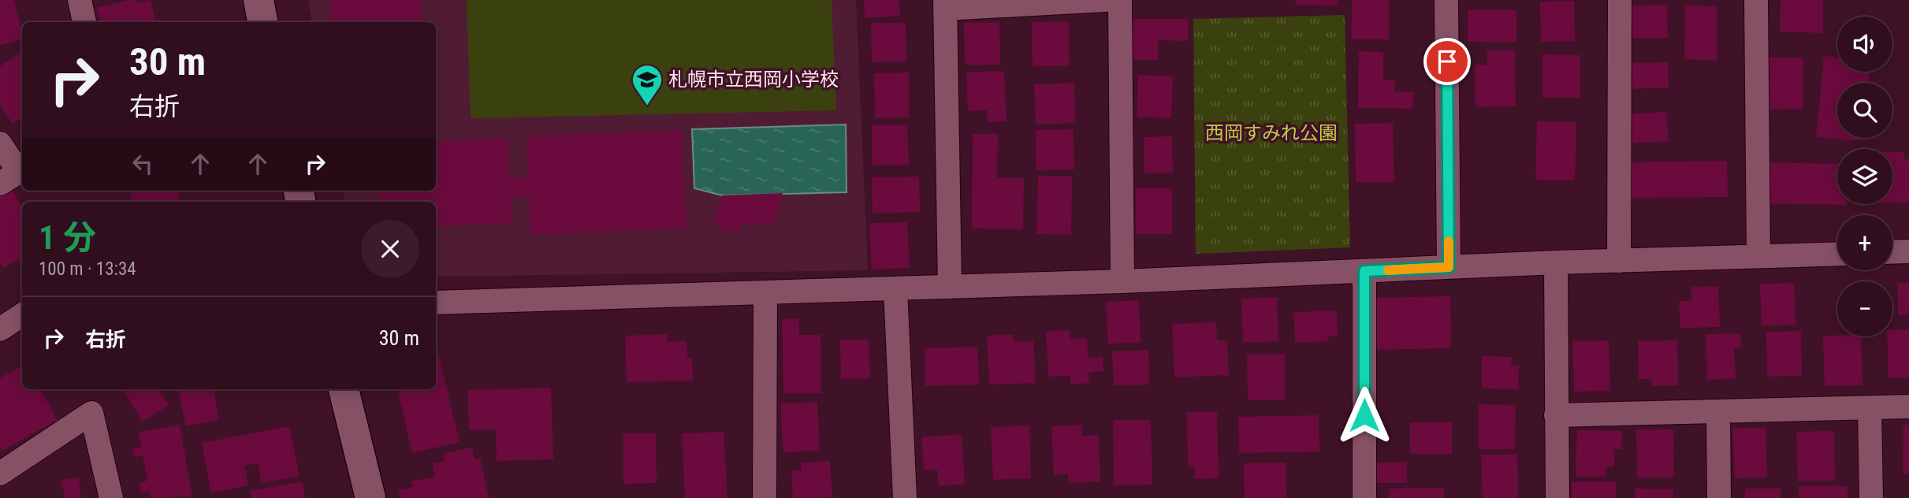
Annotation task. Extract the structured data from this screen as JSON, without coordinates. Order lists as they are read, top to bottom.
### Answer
{
  "parks": ["西岡すみれ公園"],
  "places": {
    "school or university": ["札幌市立西岡小学校"]
  },
  "page": {
    "map_buttons": ["+", "−"],
    "turn": ["30 m", "右折"],
    "heading": ["1 分", "100 m · 13:34"],
    "list": [
      {
        "name": "右折",
        "value": "30 m"
      }
    ]
  }
}
